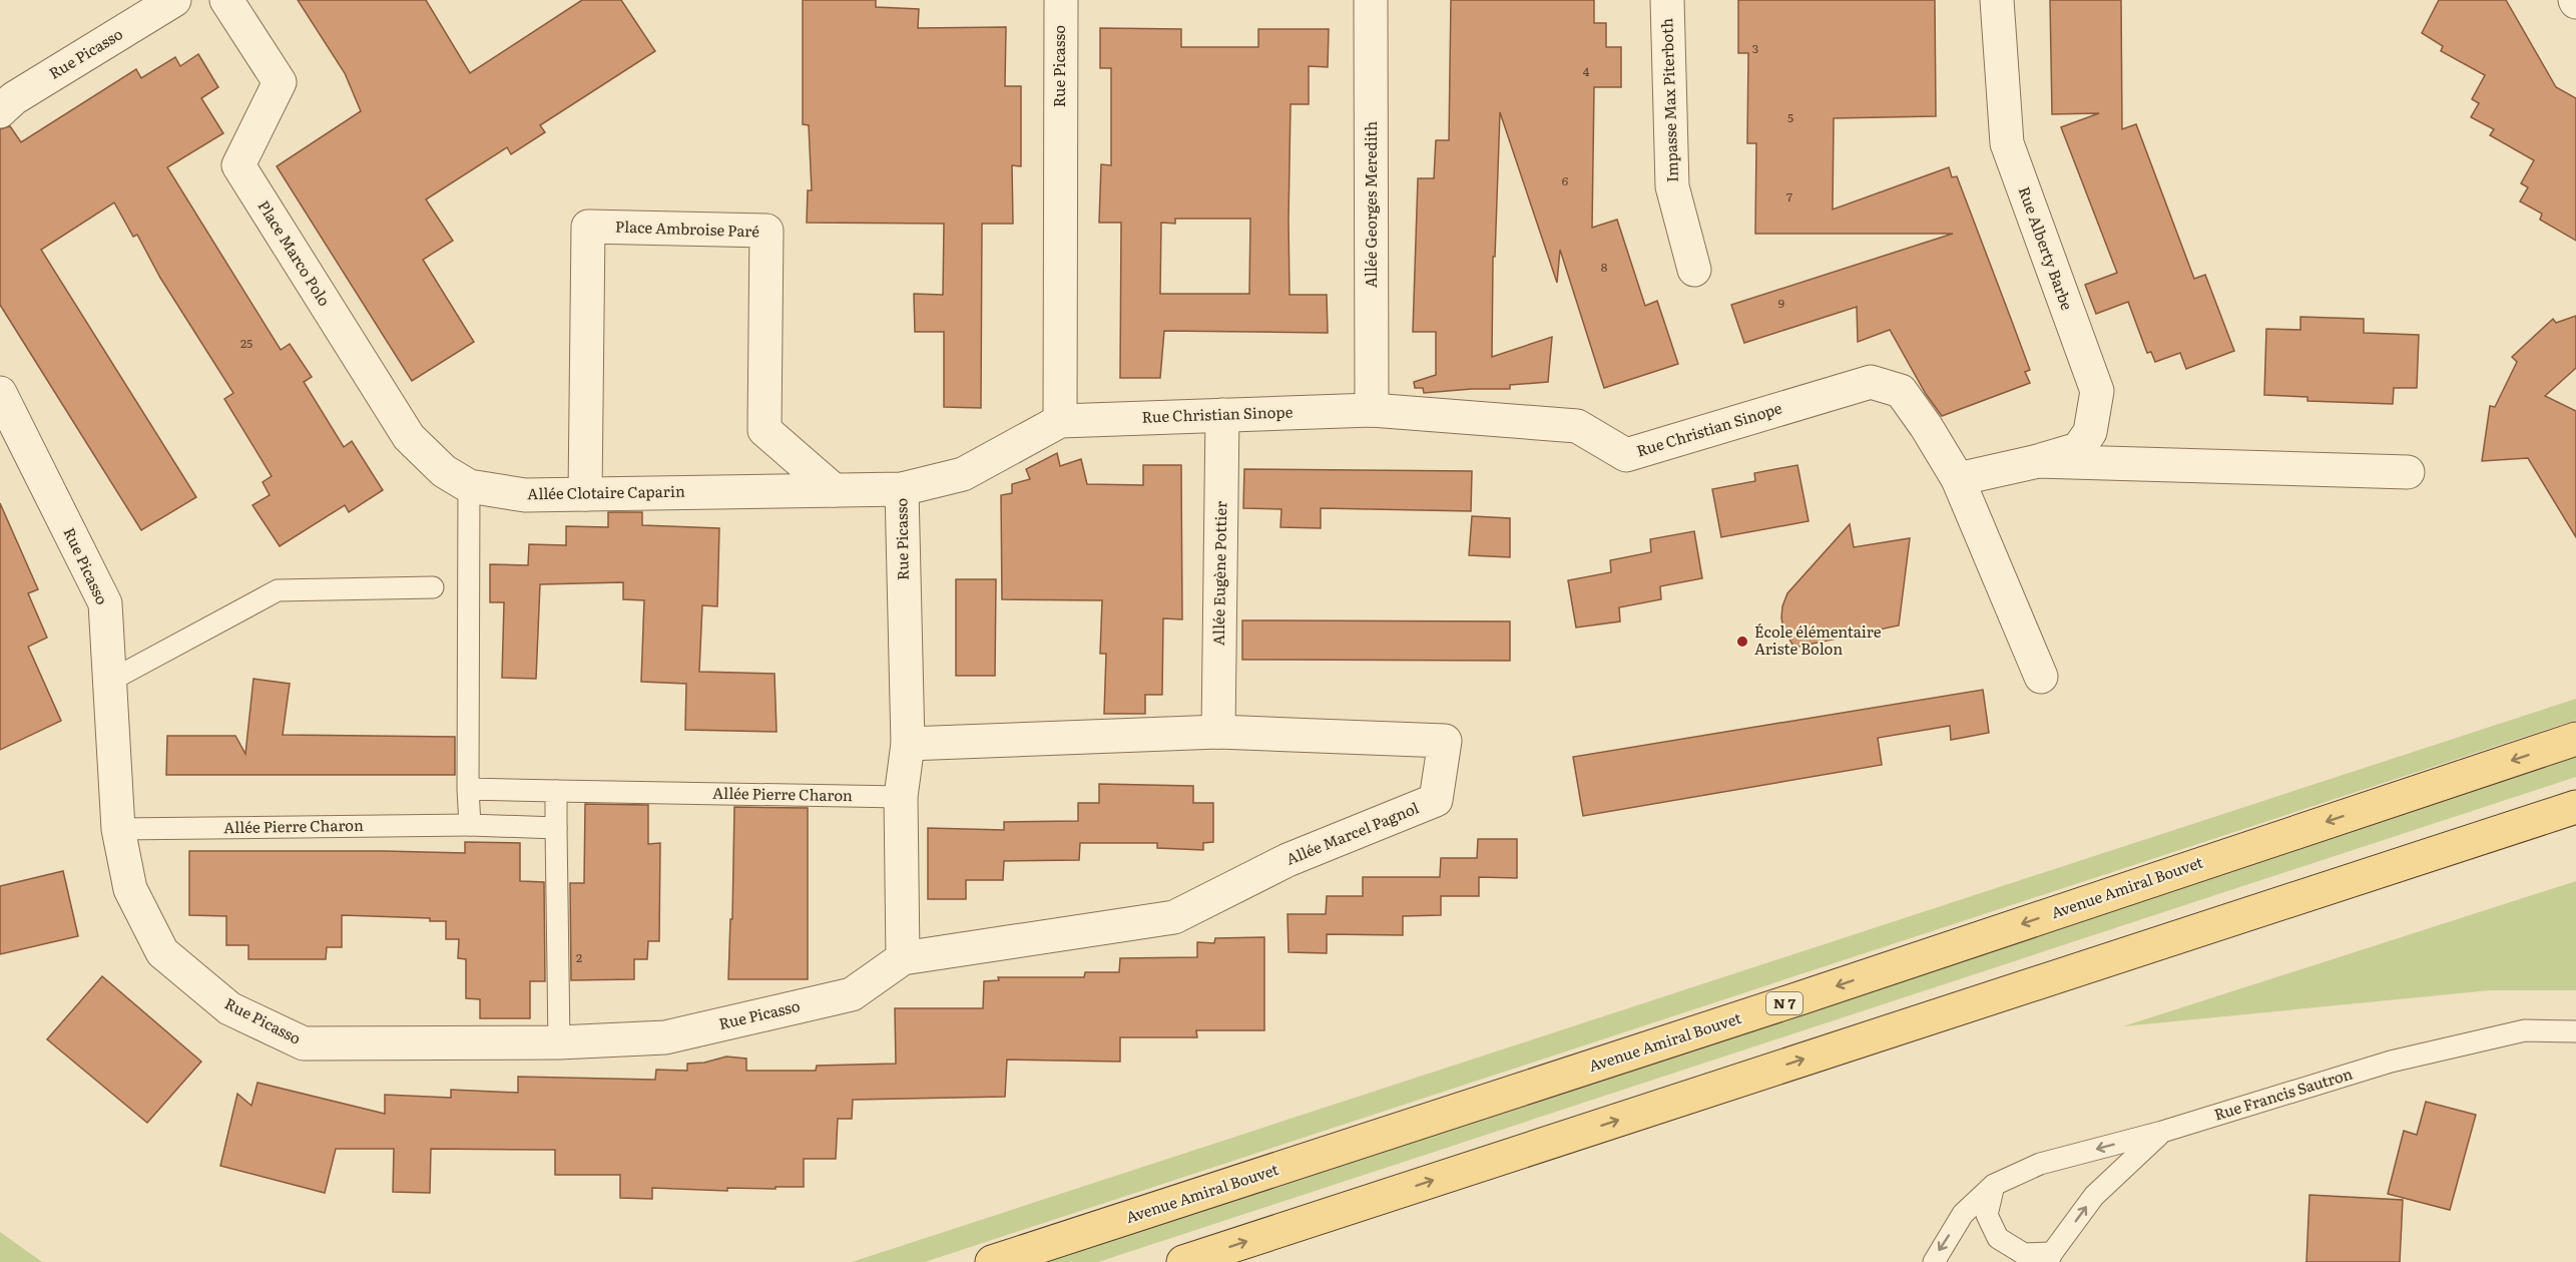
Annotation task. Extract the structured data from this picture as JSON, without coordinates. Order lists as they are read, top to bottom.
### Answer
{
  "streets": {
    "main road": ["Avenue Amiral Bouvet", "N 7"],
    "street": [
      "Rue Picasso",
      "Impasse Max Piterboth",
      "Allée Georges Meredith",
      "Place Ambroise Paré",
      "Rue Alberty Barbe",
      "Place Marco Polo",
      "Rue Christian Sinope",
      "Allée Clotaire Caparin",
      "Allée Eugène Pottier",
      "Allée Marcel Pagnol"
    ],
    "lane": ["Allée Pierre Charon", "Rue Francis Sautron"]
  },
  "crossings": [
    ["Rue Picasso", "Rue Christian Sinope"],
    ["Rue Picasso", "Allée Clotaire Caparin"],
    ["Rue Picasso", "Allée Pierre Charon"],
    ["Rue Picasso", "Allée Marcel Pagnol"],
    ["Allée Georges Meredith", "Rue Christian Sinope"],
    ["Place Ambroise Paré", "Allée Clotaire Caparin"],
    ["Place Marco Polo", "Allée Clotaire Caparin"],
    ["Rue Christian Sinope", "Allée Eugène Pottier"],
    ["Allée Eugène Pottier", "Allée Marcel Pagnol"]
  ],
  "places": ["École élémentaire Ariste Bolon"],
  "house_numbers": [
    "3",
    "4",
    "5",
    "6",
    "7",
    "8",
    "9",
    "25",
    "2"
  ]
}
